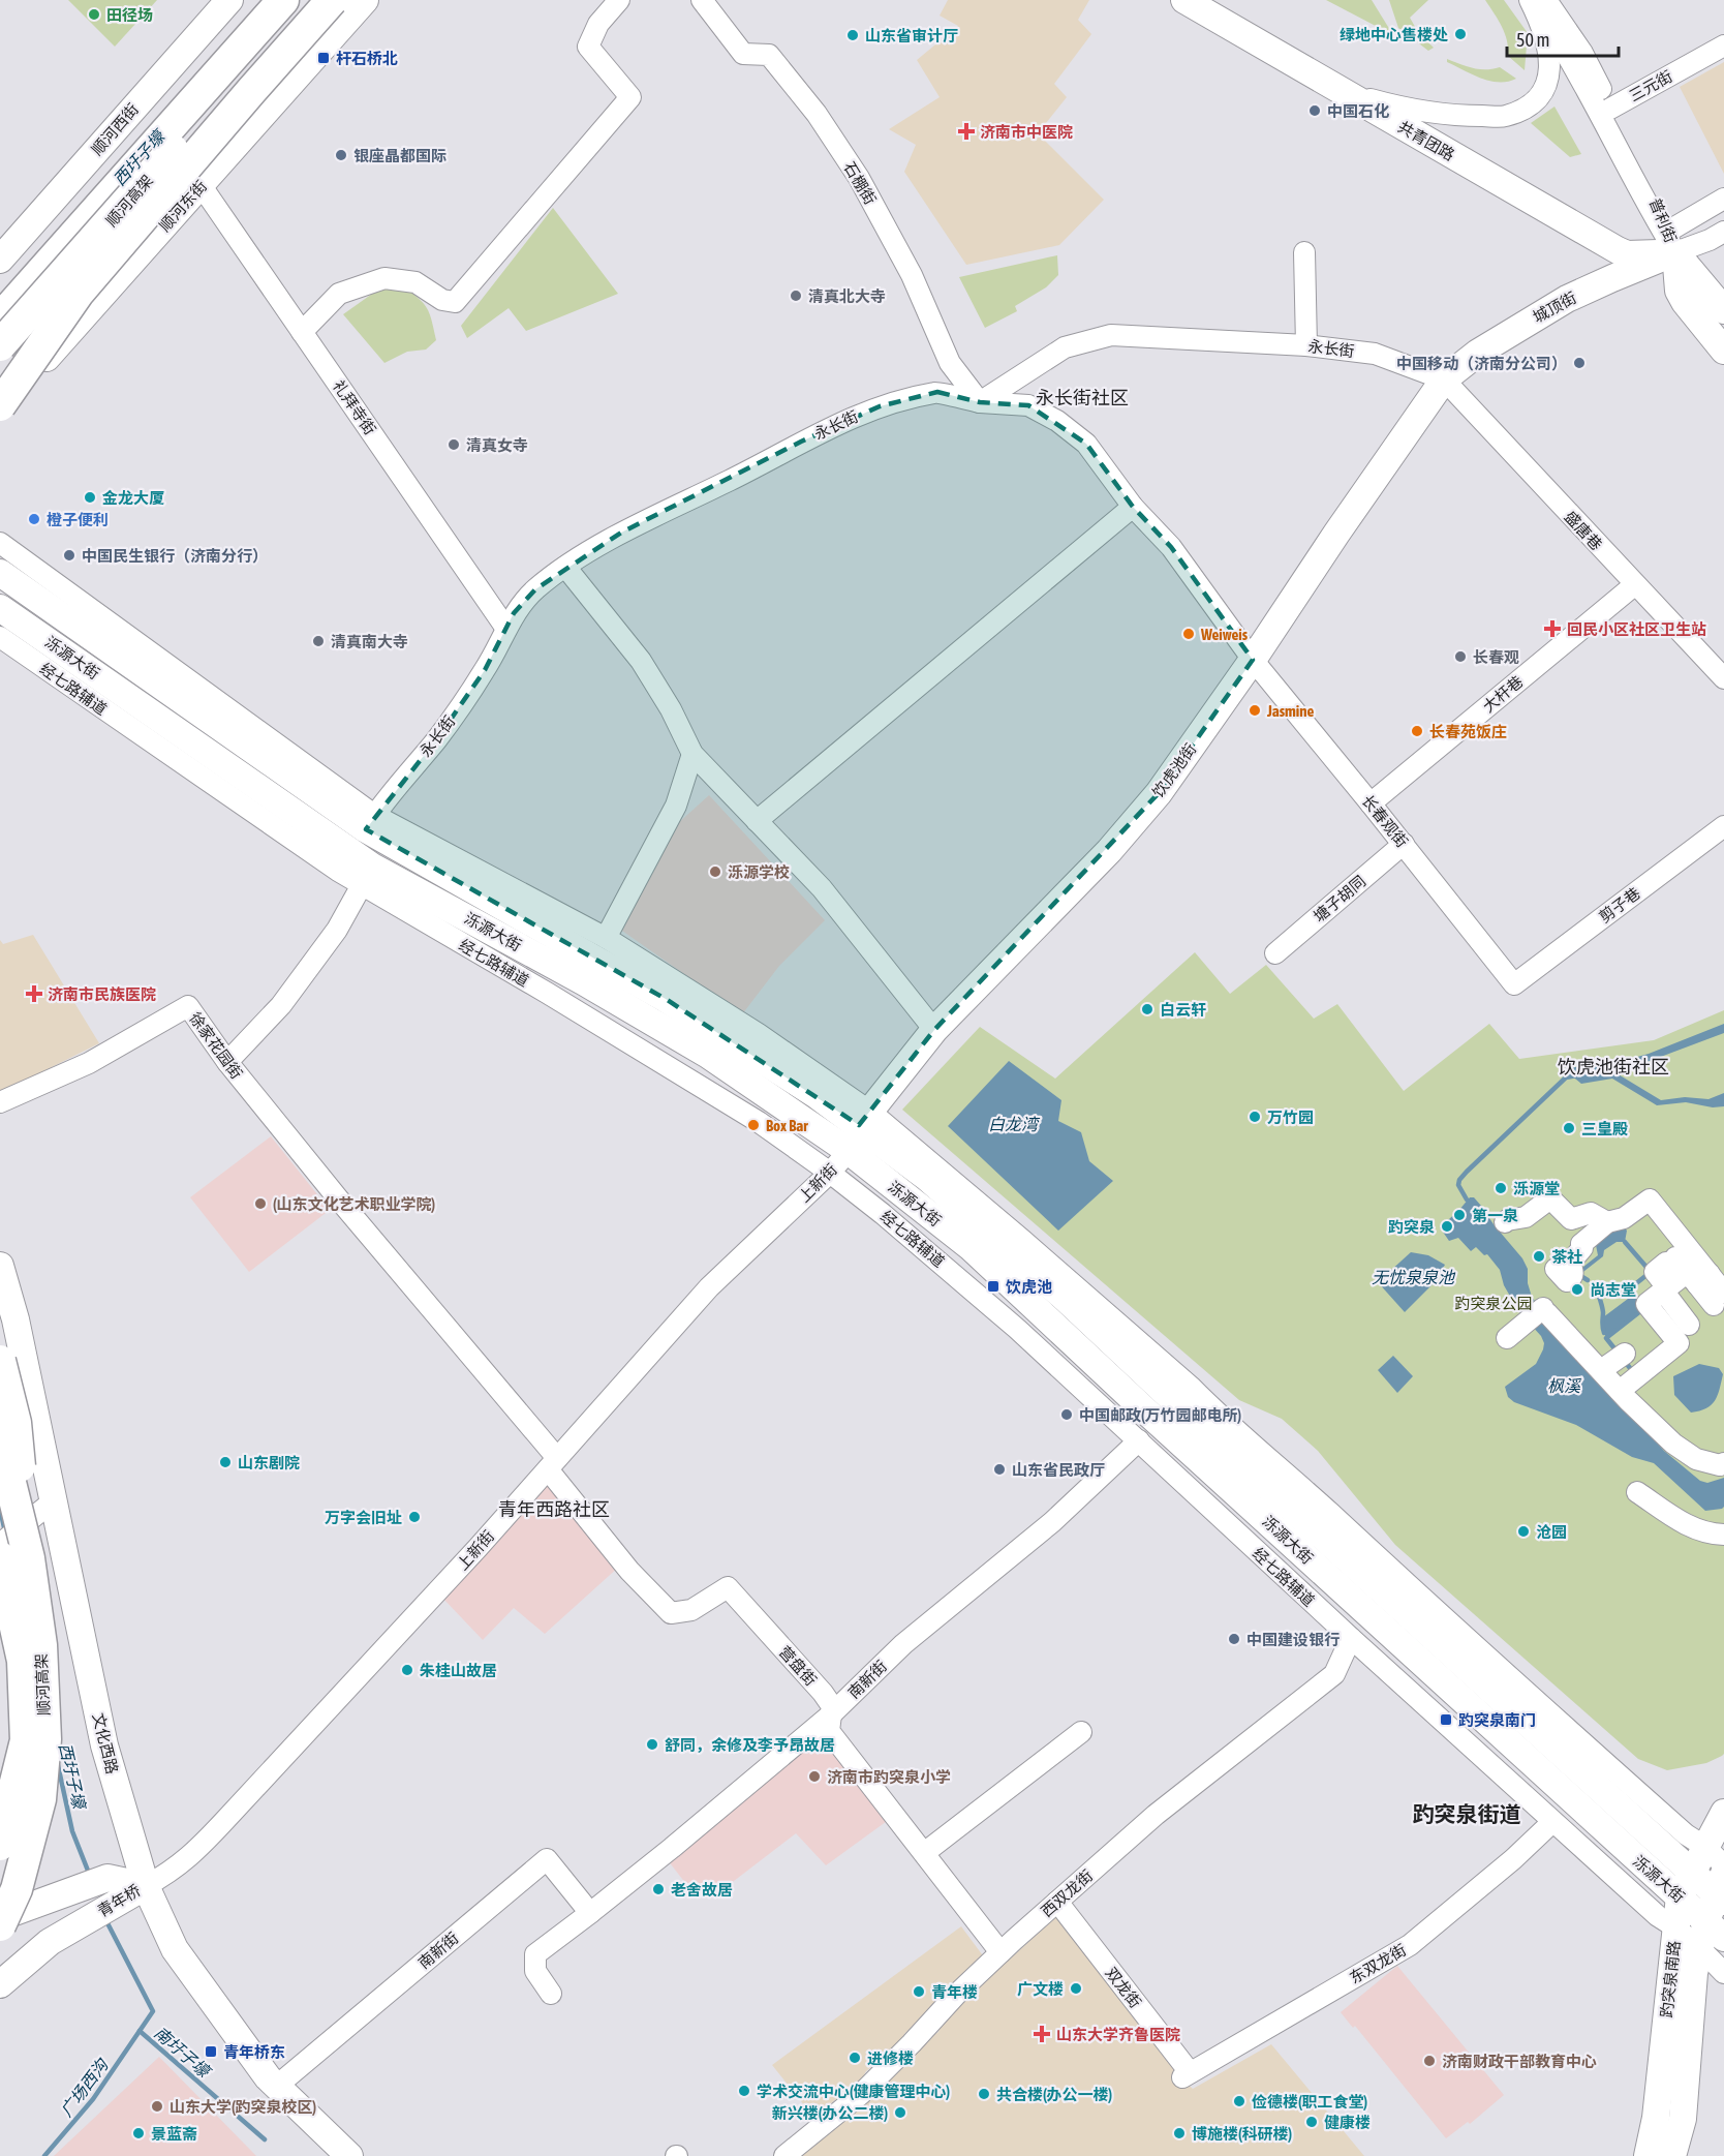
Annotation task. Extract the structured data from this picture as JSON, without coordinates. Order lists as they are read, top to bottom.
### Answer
{
  "streets": {
    "highway": ["顺河高架"],
    "main road": [
      "顺河西街",
      "共青团路",
      "顺河东街",
      "城顶街",
      "泺源大街",
      "饮虎池街",
      "文化西路",
      "青年桥",
      "趵突泉南路"
    ],
    "street": [
      "三元街",
      "石棚街",
      "普利街",
      "永长街",
      "礼拜寺街",
      "盛唐巷",
      "经七路辅道",
      "大杆巷",
      "长春观街",
      "塘子胡同",
      "剪子巷",
      "徐家花园街",
      "上新街",
      "营盘街",
      "南新街",
      "西双龙街",
      "东双龙街",
      "双龙街"
    ]
  },
  "crossings": [
    ["三元街", "普利街"],
    ["共青团路", "普利街"],
    ["共青团路", "城顶街"],
    ["石棚街", "永长街"],
    ["石棚街", "长春观街"],
    ["顺河东街", "礼拜寺街"],
    ["普利街", "城顶街"],
    ["城顶街", "永长街"],
    ["城顶街", "盛唐巷"],
    ["城顶街", "饮虎池街"],
    ["永长街", "礼拜寺街"],
    ["永长街", "盛唐巷"],
    ["永长街", "泺源大街"],
    ["永长街", "饮虎池街"],
    ["永长街", "长春观街"],
    ["盛唐巷", "大杆巷"],
    ["盛唐巷", "饮虎池街"],
    ["泺源大街", "经七路辅道"],
    ["泺源大街", "饮虎池街"],
    ["泺源大街", "上新街"],
    ["泺源大街", "趵突泉南路"],
    ["经七路辅道", "上新街"],
    ["经七路辅道", "南新街"],
    ["经七路辅道", "西双龙街"],
    ["经七路辅道", "东双龙街"],
    ["经七路辅道", "趵突泉南路"],
    ["大杆巷", "长春观街"],
    ["饮虎池街", "长春观街"],
    ["长春观街", "塘子胡同"],
    ["长春观街", "剪子巷"],
    ["徐家花园街", "上新街"],
    ["徐家花园街", "营盘街"],
    ["上新街", "营盘街"],
    ["上新街", "文化西路"],
    ["上新街", "青年桥"],
    ["营盘街", "南新街"],
    ["营盘街", "西双龙街"],
    ["南新街", "文化西路"],
    ["文化西路", "青年桥"],
    ["西双龙街", "双龙街"],
    ["东双龙街", "双龙街"]
  ],
  "districts": [
    "永长街社区",
    "饮虎池街社区",
    "青年西路社区",
    "趵突泉街道"
  ],
  "water": [
    "西圩子壕",
    "白龙湾",
    "无忧泉泉池",
    "枫溪",
    "南圩子壕",
    "广场西沟"
  ],
  "parks": ["趵突泉公园"],
  "places": {
    "other": [
      "田径场",
      "绿地中心售楼处",
      "山东省审计厅",
      "中国石化",
      "银座晶都国际",
      "清真北大寺",
      "中国移动（济南分公司）",
      "清真女寺",
      "金龙大厦",
      "橙子便利",
      "中国民生银行（济南分行）",
      "Weiweis",
      "清真南大寺",
      "长春观",
      "Jasmine",
      "长春苑饭庄",
      "泺源学校",
      "白云轩",
      "万竹园",
      "Box Bar",
      "三皇殿",
      "泺源堂",
      "(山东文化艺术职业学院)",
      "第一泉",
      "趵突泉",
      "茶社",
      "尚志堂",
      "中国邮政(万竹园邮电所)",
      "山东剧院",
      "山东省民政厅",
      "万字会旧址",
      "沧园",
      "中国建设银行",
      "朱桂山故居",
      "舒同，余修及李予昂故居",
      "济南市趵突泉小学",
      "老舍故居",
      "广文楼",
      "青年楼",
      "进修楼",
      "济南财政干部教育中心",
      "学术交流中心(健康管理中心)",
      "共合楼(办公一楼)",
      "俭德楼(职工食堂)",
      "山东大学(趵突泉校区)",
      "新兴楼(办公二楼)",
      "健康楼",
      "景蓝斋",
      "博施楼(科研楼)"
    ],
    "transit": [
      "杆石桥北",
      "饮虎池",
      "趵突泉南门",
      "青年桥东"
    ],
    "health": [
      "济南市中医院",
      "回民小区社区卫生站",
      "济南市民族医院",
      "山东大学齐鲁医院"
    ]
  },
  "scale_bar": "50 m"
}
